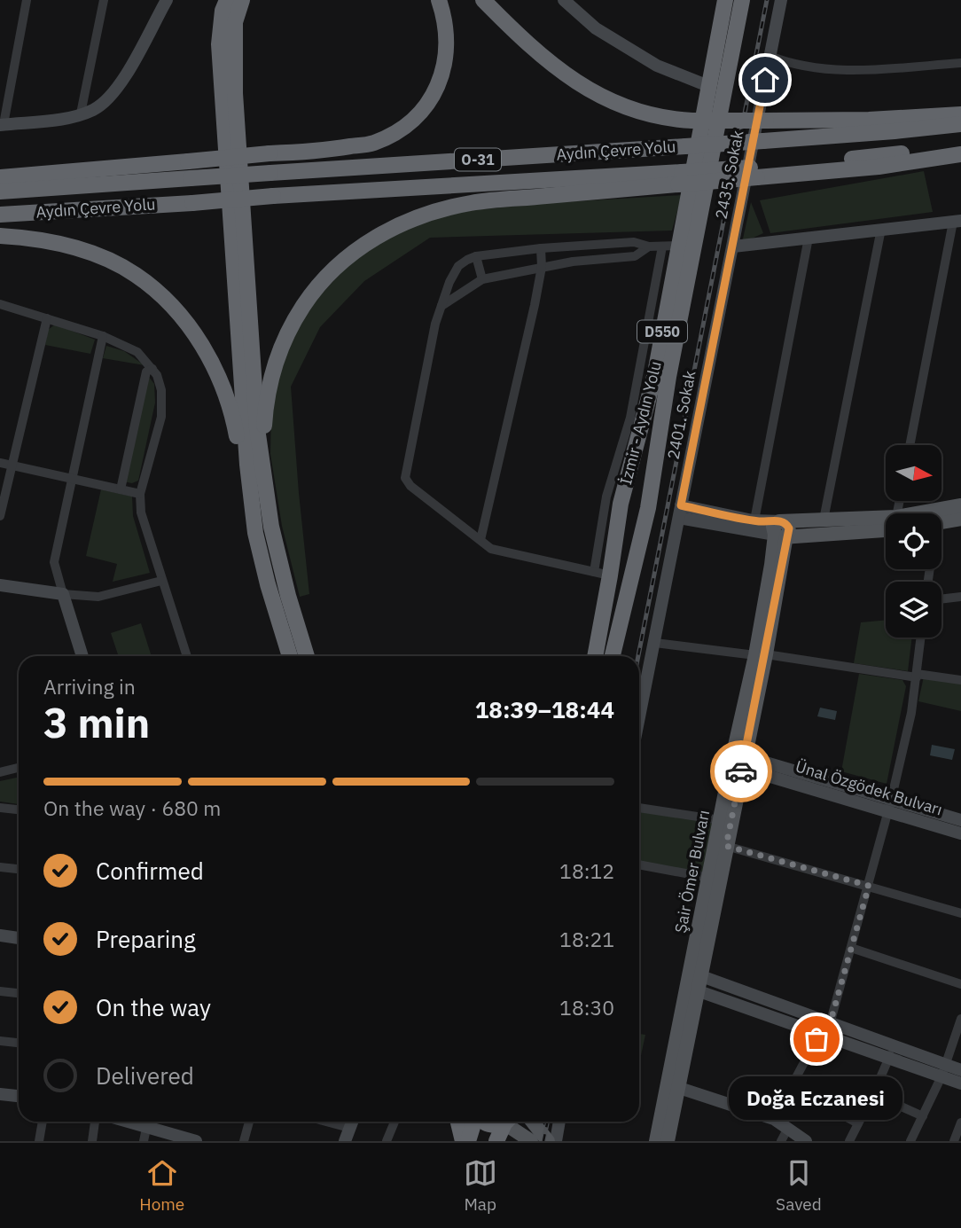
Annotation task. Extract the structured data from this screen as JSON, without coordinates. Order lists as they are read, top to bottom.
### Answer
{
  "streets": {
    "highway": [
      "Aydın Çevre Yolu",
      "O-31",
      "D550",
      "İzmir - Aydın Yolu"
    ],
    "main road": ["Şair Ömer Bulvarı"],
    "street": ["2435. Sokak", "2401. Sokak", "Ünal Özgödek Bulvarı"]
  },
  "crossings": [
    ["2435. Sokak", "2401. Sokak"],
    ["Ünal Özgödek Bulvarı", "Şair Ömer Bulvarı"]
  ],
  "places": ["Doğa Eczanesi"],
  "north": "right",
  "page": {
    "heading": ["3 min", "Arriving in", "18:39–18:44"],
    "bar": "On the way · 680 m",
    "list": [
      ["Confirmed", "18:12"],
      ["Preparing", "18:21"],
      ["On the way", "18:30"],
      "Delivered"
    ],
    "bubble": "Doğa Eczanesi",
    "tabs": ["Home", "Map", "Saved"]
  }
}
